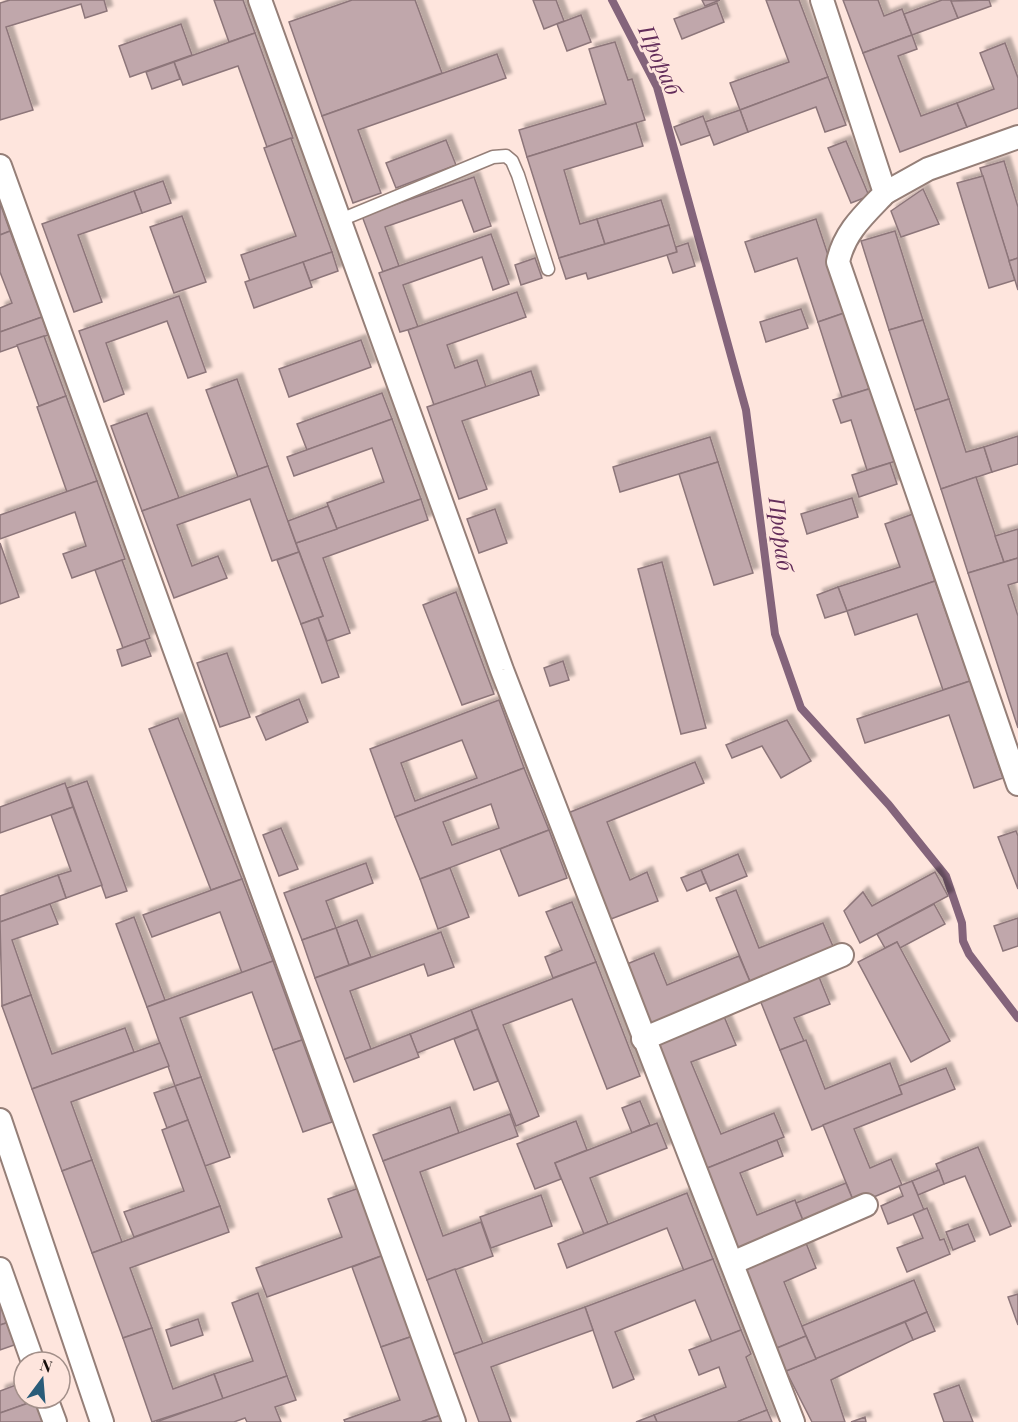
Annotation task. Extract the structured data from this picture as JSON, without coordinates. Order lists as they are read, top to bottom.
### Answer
{
  "water": ["Прораб"],
  "north": "top"
}
